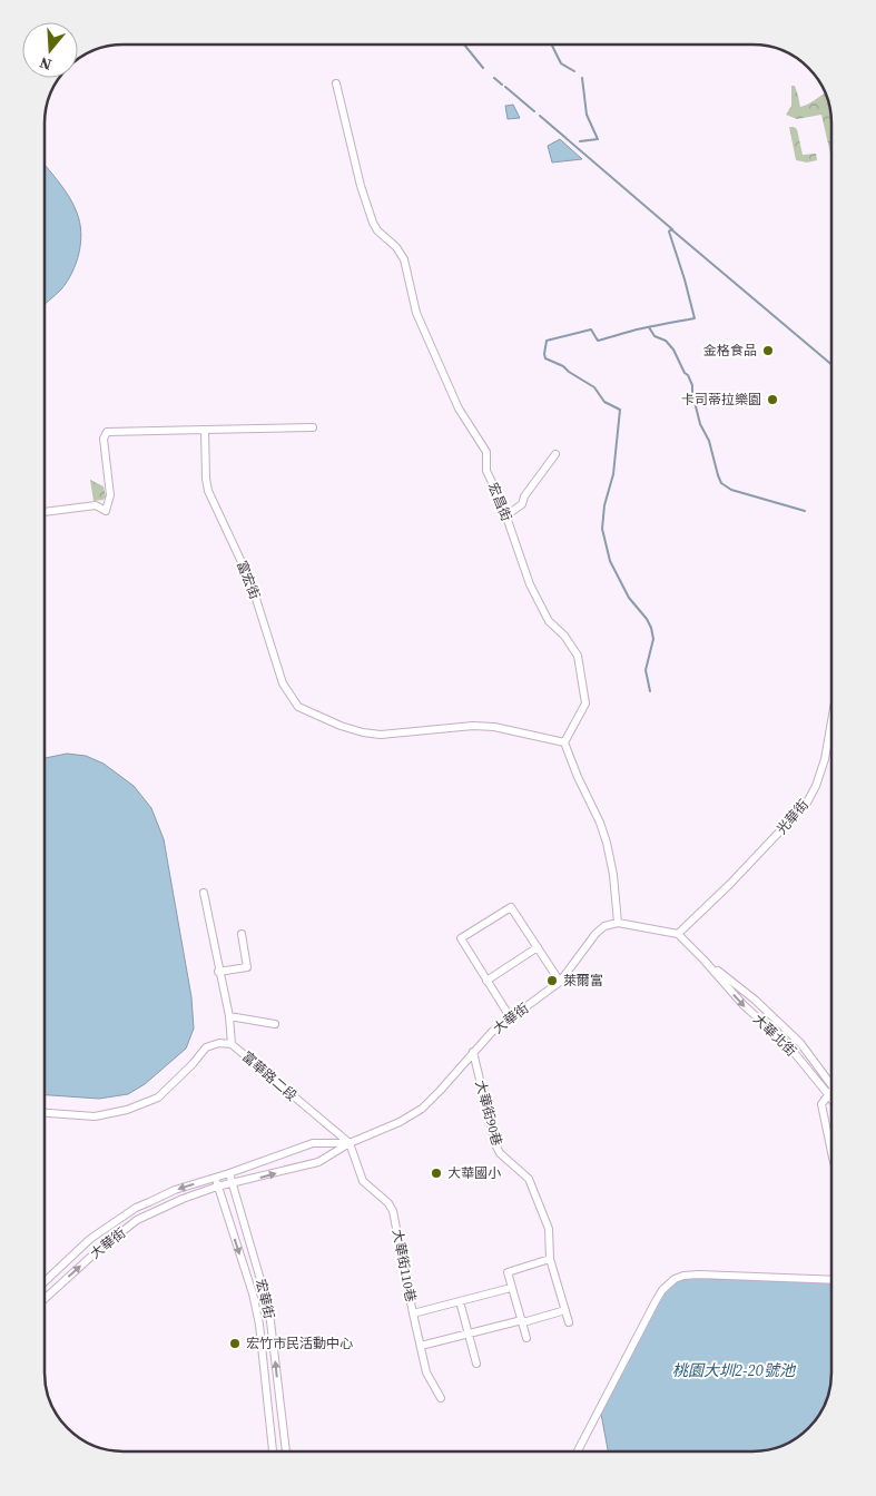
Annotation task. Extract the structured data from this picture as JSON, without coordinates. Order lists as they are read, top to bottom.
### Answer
{
  "streets": {
    "street": [
      "宏昌街",
      "富宏街",
      "光華街",
      "大華街",
      "大華北街",
      "富華路二段",
      "大華街90巷",
      "大華街110巷",
      "宏華街"
    ]
  },
  "crossings": [
    ["宏昌街", "富宏街"],
    ["光華街", "大華北街"],
    ["大華街", "富華路二段"],
    ["大華街", "大華街90巷"],
    ["大華街", "大華街110巷"],
    ["大華街", "宏華街"],
    ["富華路二段", "大華街110巷"]
  ],
  "water": ["桃園大圳2-20號池"],
  "places": [
    "金格食品",
    "卡司蒂拉樂園",
    "萊爾富",
    "大華國小",
    "宏竹市民活動中心"
  ],
  "north": "bottom"
}
